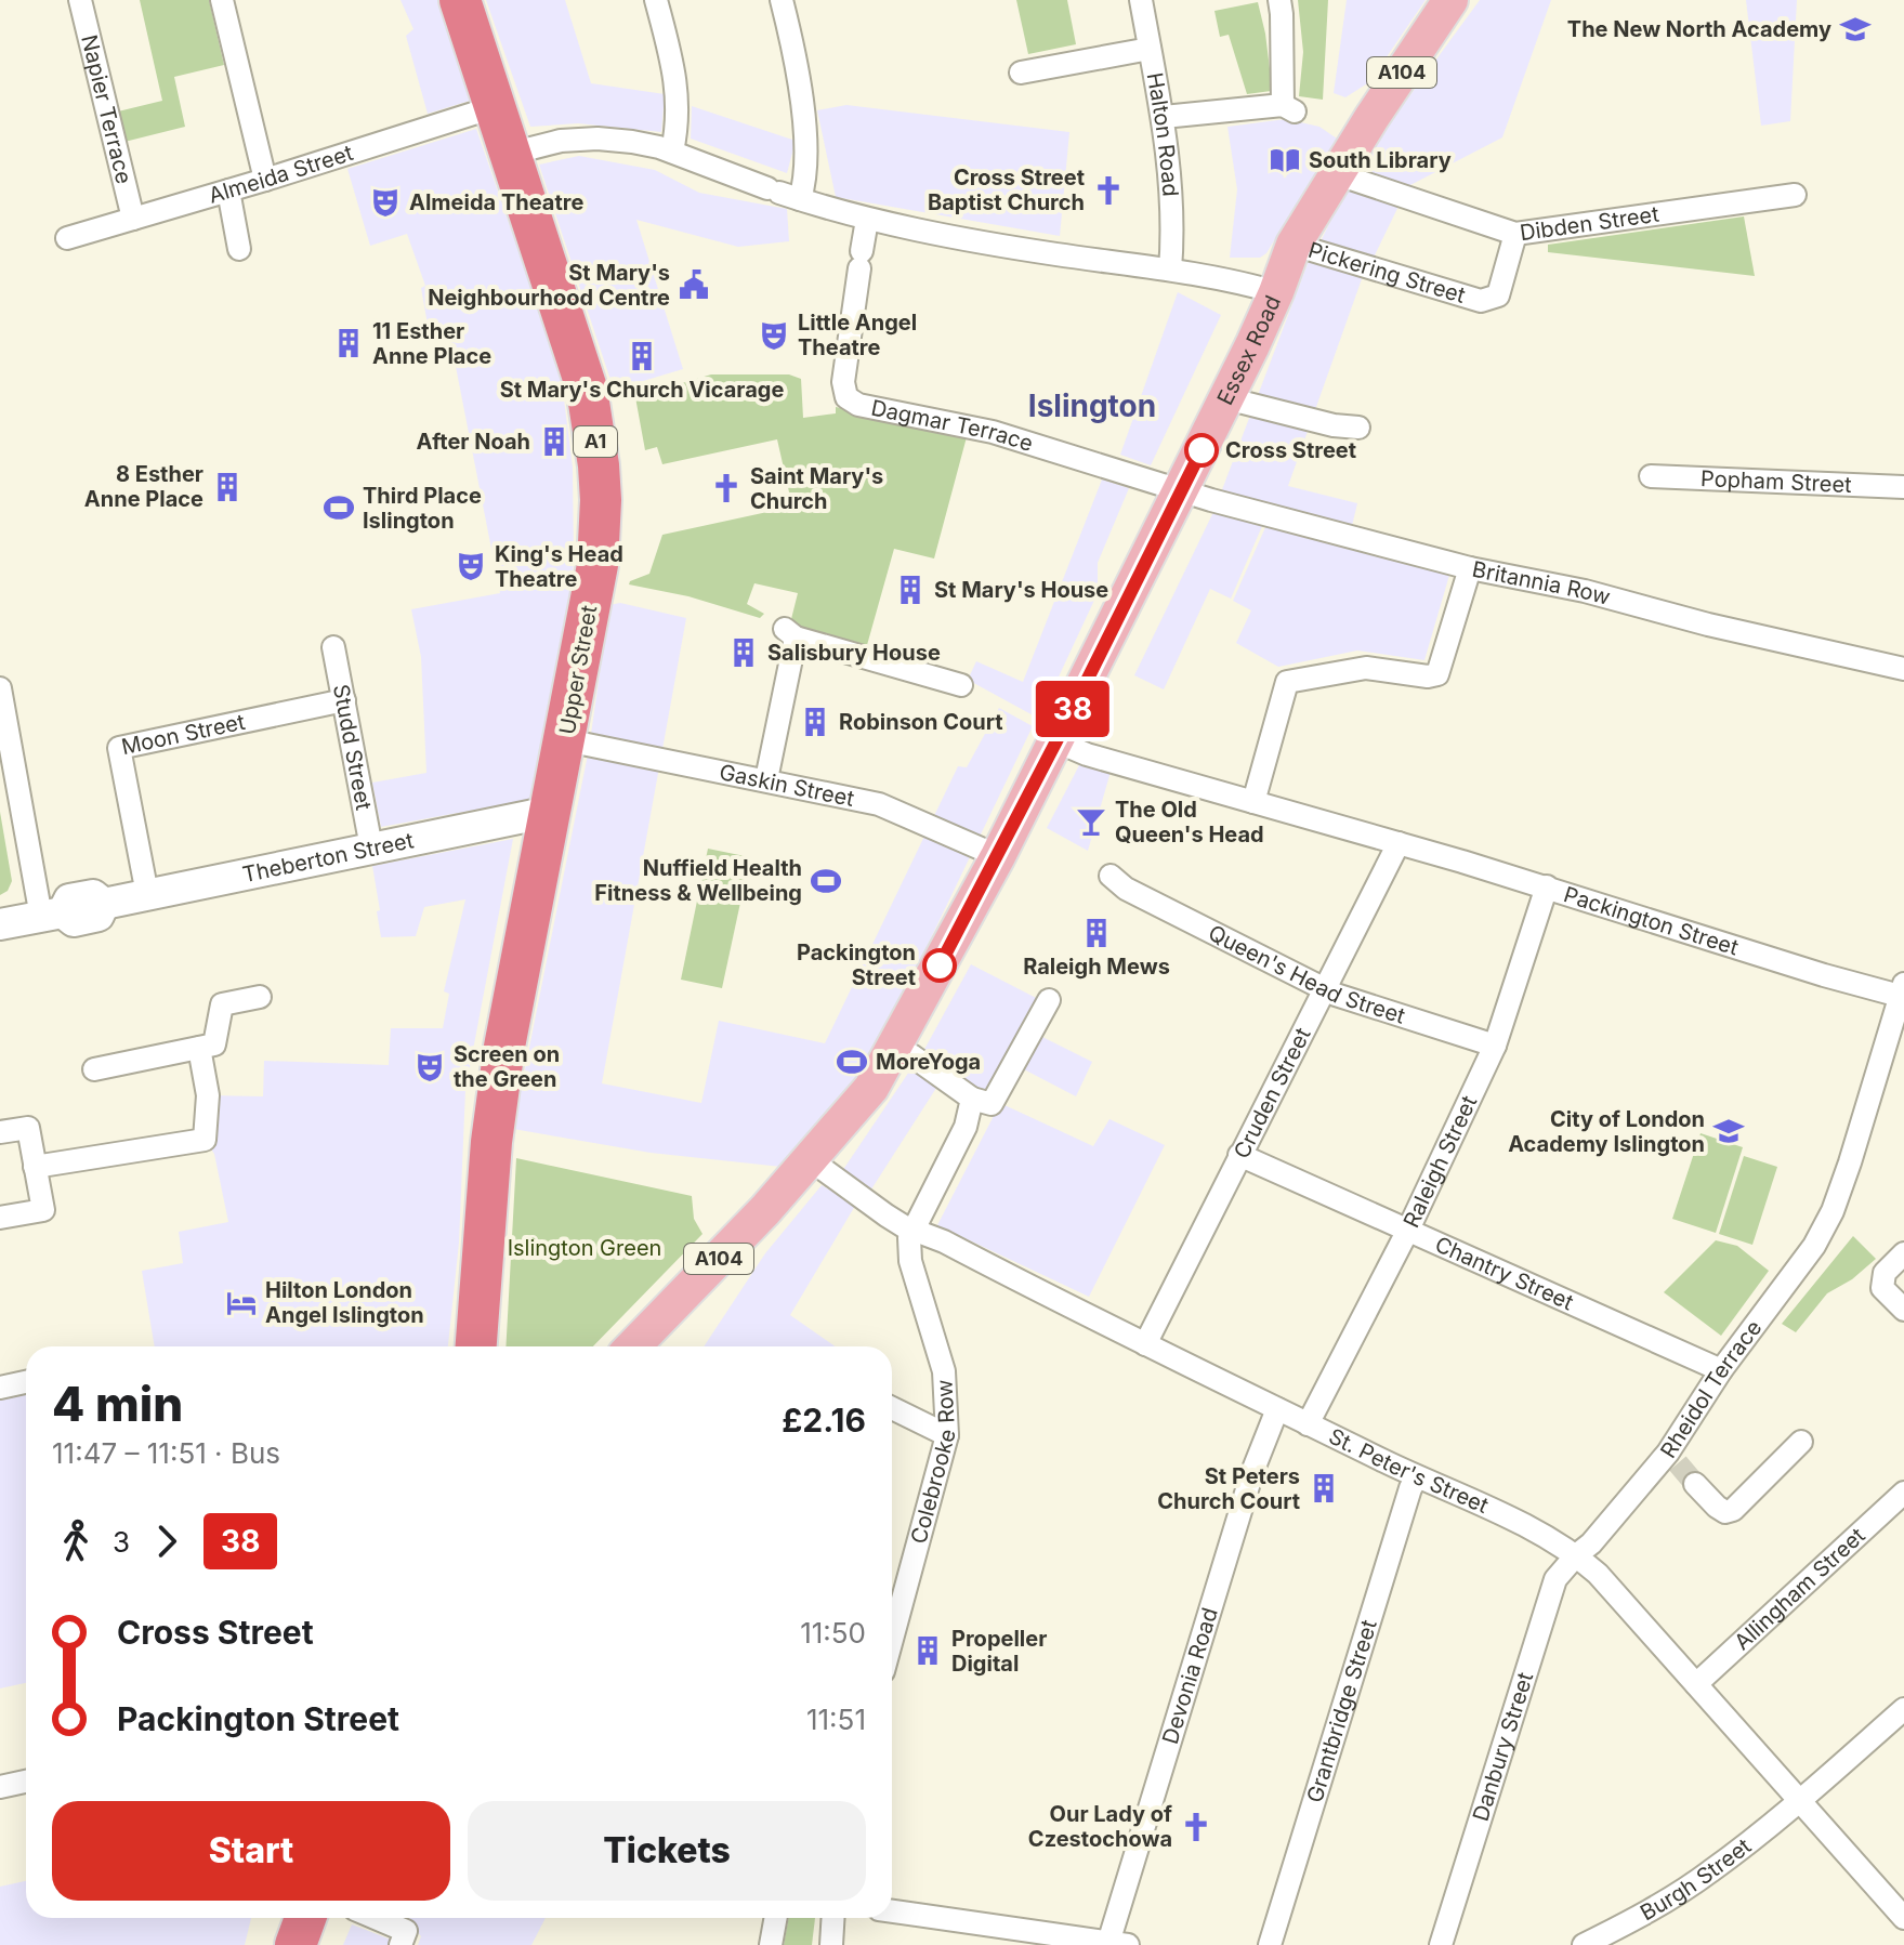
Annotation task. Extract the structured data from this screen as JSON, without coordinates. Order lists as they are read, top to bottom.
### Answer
{
  "streets": {
    "highway": ["A1", "Upper Street"],
    "main road": ["A104", "Essex Road"],
    "street": [
      "Napier Terrace",
      "Halton Road",
      "Almeida Street",
      "Dibden Street",
      "Pickering Street",
      "Dagmar Terrace",
      "Popham Street",
      "Britannia Row",
      "Moon Street",
      "Studd Street",
      "Gaskin Street",
      "Theberton Street",
      "Packington Street",
      "Queen's Head Street",
      "Cruden Street",
      "Raleigh Street",
      "Chantry Street",
      "Rheidol Terrace",
      "Colebrooke Row",
      "St. Peter's Street",
      "Allingham Street",
      "Devonia Road",
      "Grantbridge Street",
      "Danbury Street",
      "Burgh Street"
    ]
  },
  "crossings": [
    ["A104", "Essex Road"],
    ["A104", "St. Peter's Street"],
    ["Napier Terrace", "Almeida Street"],
    ["Almeida Street", "Upper Street"],
    ["Dibden Street", "Pickering Street"],
    ["Dibden Street", "Essex Road"],
    ["Pickering Street", "Essex Road"],
    ["Essex Road", "Dagmar Terrace"],
    ["Essex Road", "Britannia Row"],
    ["Essex Road", "Gaskin Street"],
    ["Essex Road", "Packington Street"],
    ["Essex Road", "St. Peter's Street"],
    ["Dagmar Terrace", "Britannia Row"],
    ["Upper Street", "Gaskin Street"],
    ["Upper Street", "Theberton Street"],
    ["Moon Street", "Studd Street"],
    ["Moon Street", "Theberton Street"],
    ["Studd Street", "Theberton Street"],
    ["Packington Street", "Cruden Street"],
    ["Packington Street", "Raleigh Street"],
    ["Packington Street", "Rheidol Terrace"],
    ["Queen's Head Street", "Cruden Street"],
    ["Queen's Head Street", "Raleigh Street"],
    ["Cruden Street", "Chantry Street"],
    ["Cruden Street", "St. Peter's Street"],
    ["Raleigh Street", "Chantry Street"],
    ["Raleigh Street", "St. Peter's Street"],
    ["Chantry Street", "Rheidol Terrace"],
    ["Rheidol Terrace", "St. Peter's Street"],
    ["Rheidol Terrace", "Danbury Street"],
    ["Colebrooke Row", "St. Peter's Street"],
    ["St. Peter's Street", "Allingham Street"],
    ["St. Peter's Street", "Devonia Road"],
    ["St. Peter's Street", "Grantbridge Street"],
    ["St. Peter's Street", "Danbury Street"],
    ["St. Peter's Street", "Burgh Street"]
  ],
  "districts": ["Islington"],
  "parks": ["Islington Green"],
  "places": {
    "school or university": ["The New North Academy", "City of London Academy Islington"],
    "library": ["South Library"],
    "church": ["Cross Street Baptist Church", "Saint Mary's Church", "Our Lady of Czestochowa"],
    "theatre": [
      "Almeida Theatre",
      "Little Angel Theatre",
      "King's Head Theatre",
      "Screen on the Green"
    ],
    "public building": ["St Mary's Neighbourhood Centre"],
    "building": [
      "11 Esther Anne Place",
      "St Mary's Church Vicarage",
      "After Noah",
      "8 Esther Anne Place",
      "St Mary's House",
      "Salisbury House",
      "Robinson Court",
      "Raleigh Mews",
      "St Peters Church Court",
      "Propeller Digital"
    ],
    "other": ["Cross Street", "Packington Street"],
    "sports": ["Third Place Islington", "Nuffield Health Fitness & Wellbeing", "MoreYoga"],
    "bar": ["The Old Queen's Head"],
    "hotel": ["Hilton London Angel Islington"]
  },
  "lines": ["bus line 38"],
  "page": {
    "on_map": "38",
    "heading": ["4 min", "11:47 – 11:51 · Bus", "£2.16"],
    "legs": ["3", "38"],
    "list": [
      {
        "name": "Cross Street",
        "value": "11:50"
      },
      {
        "name": "Packington Street",
        "value": "11:51"
      }
    ],
    "buttons": ["Start", "Tickets"]
  }
}
